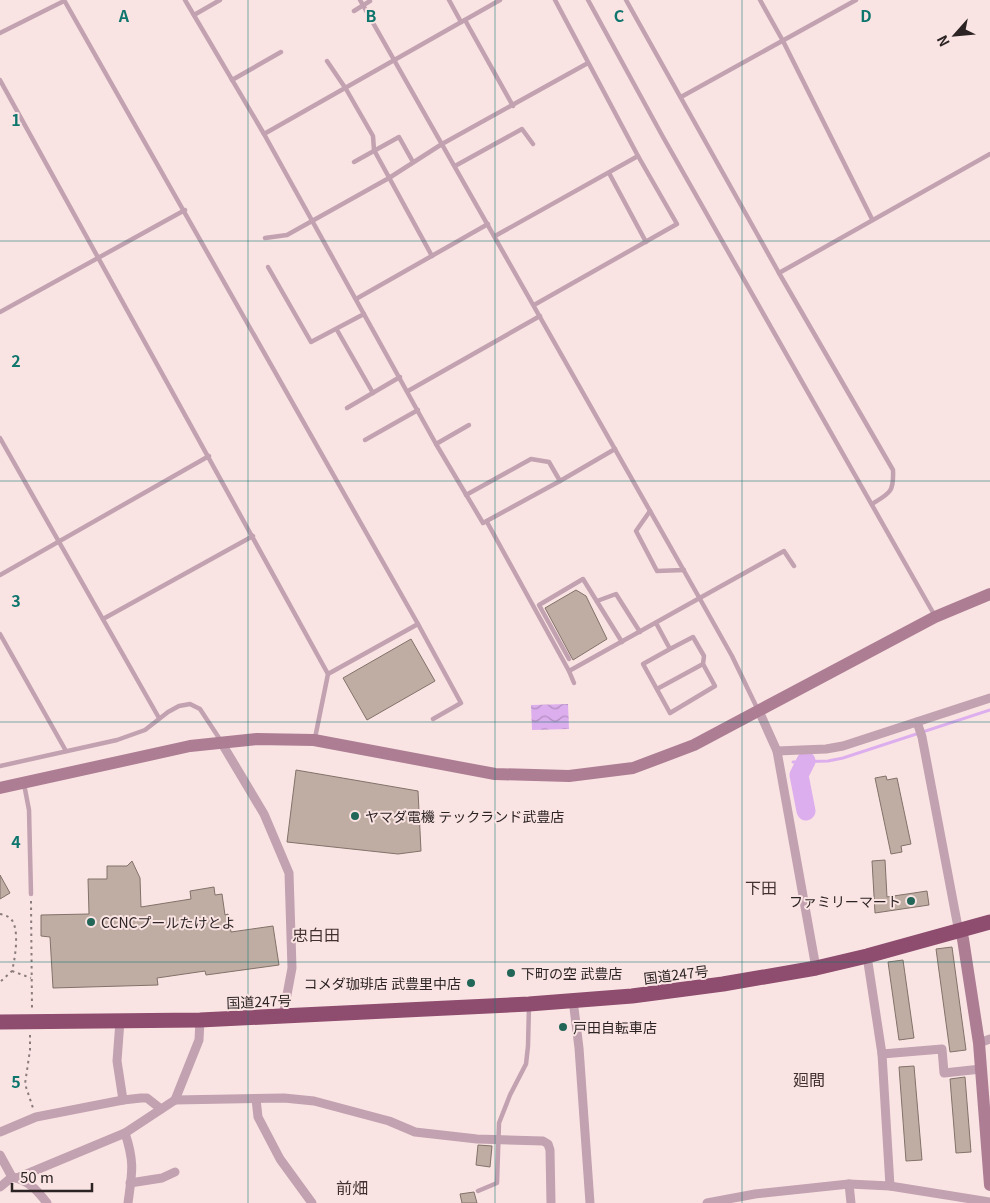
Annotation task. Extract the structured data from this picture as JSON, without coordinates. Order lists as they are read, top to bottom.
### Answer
{
  "streets": {
    "highway": ["国道247号"]
  },
  "districts": [
    "下田",
    "忠白田",
    "廻間",
    "前畑"
  ],
  "places": [
    "ヤマダ電機 テックランド武豊店",
    "ファミリーマート",
    "CCNCプールたけとよ",
    "下町の空 武豊店",
    "コメダ珈琲店 武豊里中店",
    "戸田自転車店"
  ],
  "scale_bar": "50 m",
  "north": "bottom left",
  "grid": {
    "columns": [
      "A",
      "B",
      "C",
      "D"
    ],
    "rows": [
      "1",
      "2",
      "3",
      "4",
      "5"
    ]
  }
}
